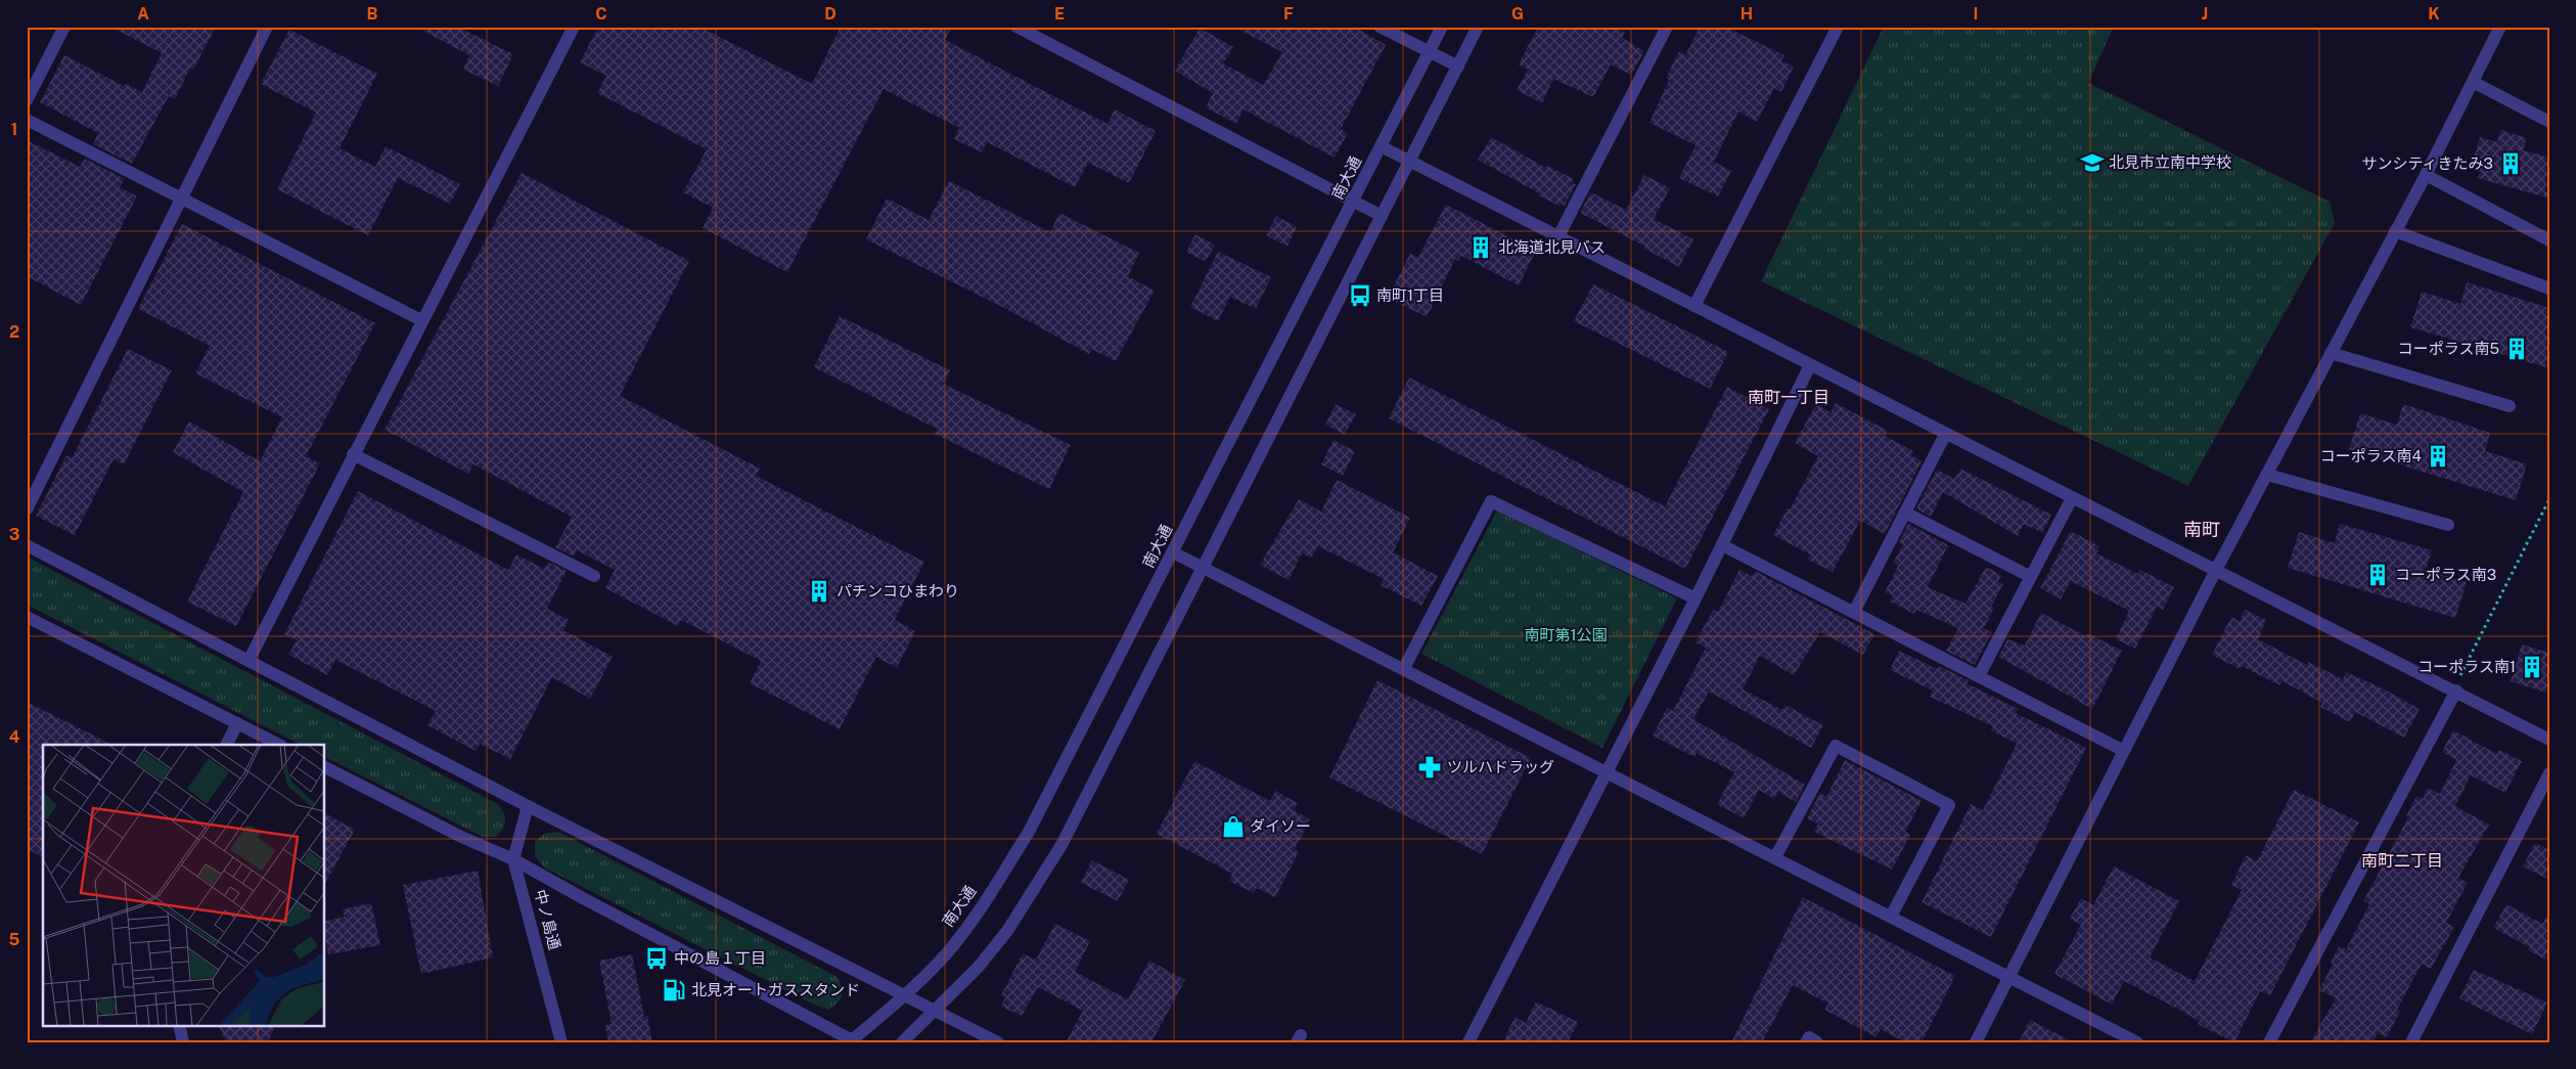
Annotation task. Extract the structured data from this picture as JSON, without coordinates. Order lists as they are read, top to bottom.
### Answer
{
  "streets": {
    "street": ["南大通", "中ノ島通"]
  },
  "districts": ["南町一丁目", "南町", "南町二丁目"],
  "parks": ["南町第1公園"],
  "places": {
    "school or university": ["北見市立南中学校"],
    "building": [
      "サンシティきたみ3",
      "北海道北見バス",
      "コーポラス南5",
      "コーポラス南4",
      "コーポラス南3",
      "パチンコひまわり",
      "コーポラス南1"
    ],
    "bus stop": ["南町1丁目", "中の島１丁目"],
    "pharmacy": ["ツルハドラッグ"],
    "shop": ["ダイソー"],
    "fuel station": ["北見オートガススタンド"]
  },
  "grid": {
    "columns": [
      "A",
      "B",
      "C",
      "D",
      "E",
      "F",
      "G",
      "H",
      "I",
      "J",
      "K"
    ],
    "rows": [
      "1",
      "2",
      "3",
      "4",
      "5"
    ]
  }
}
